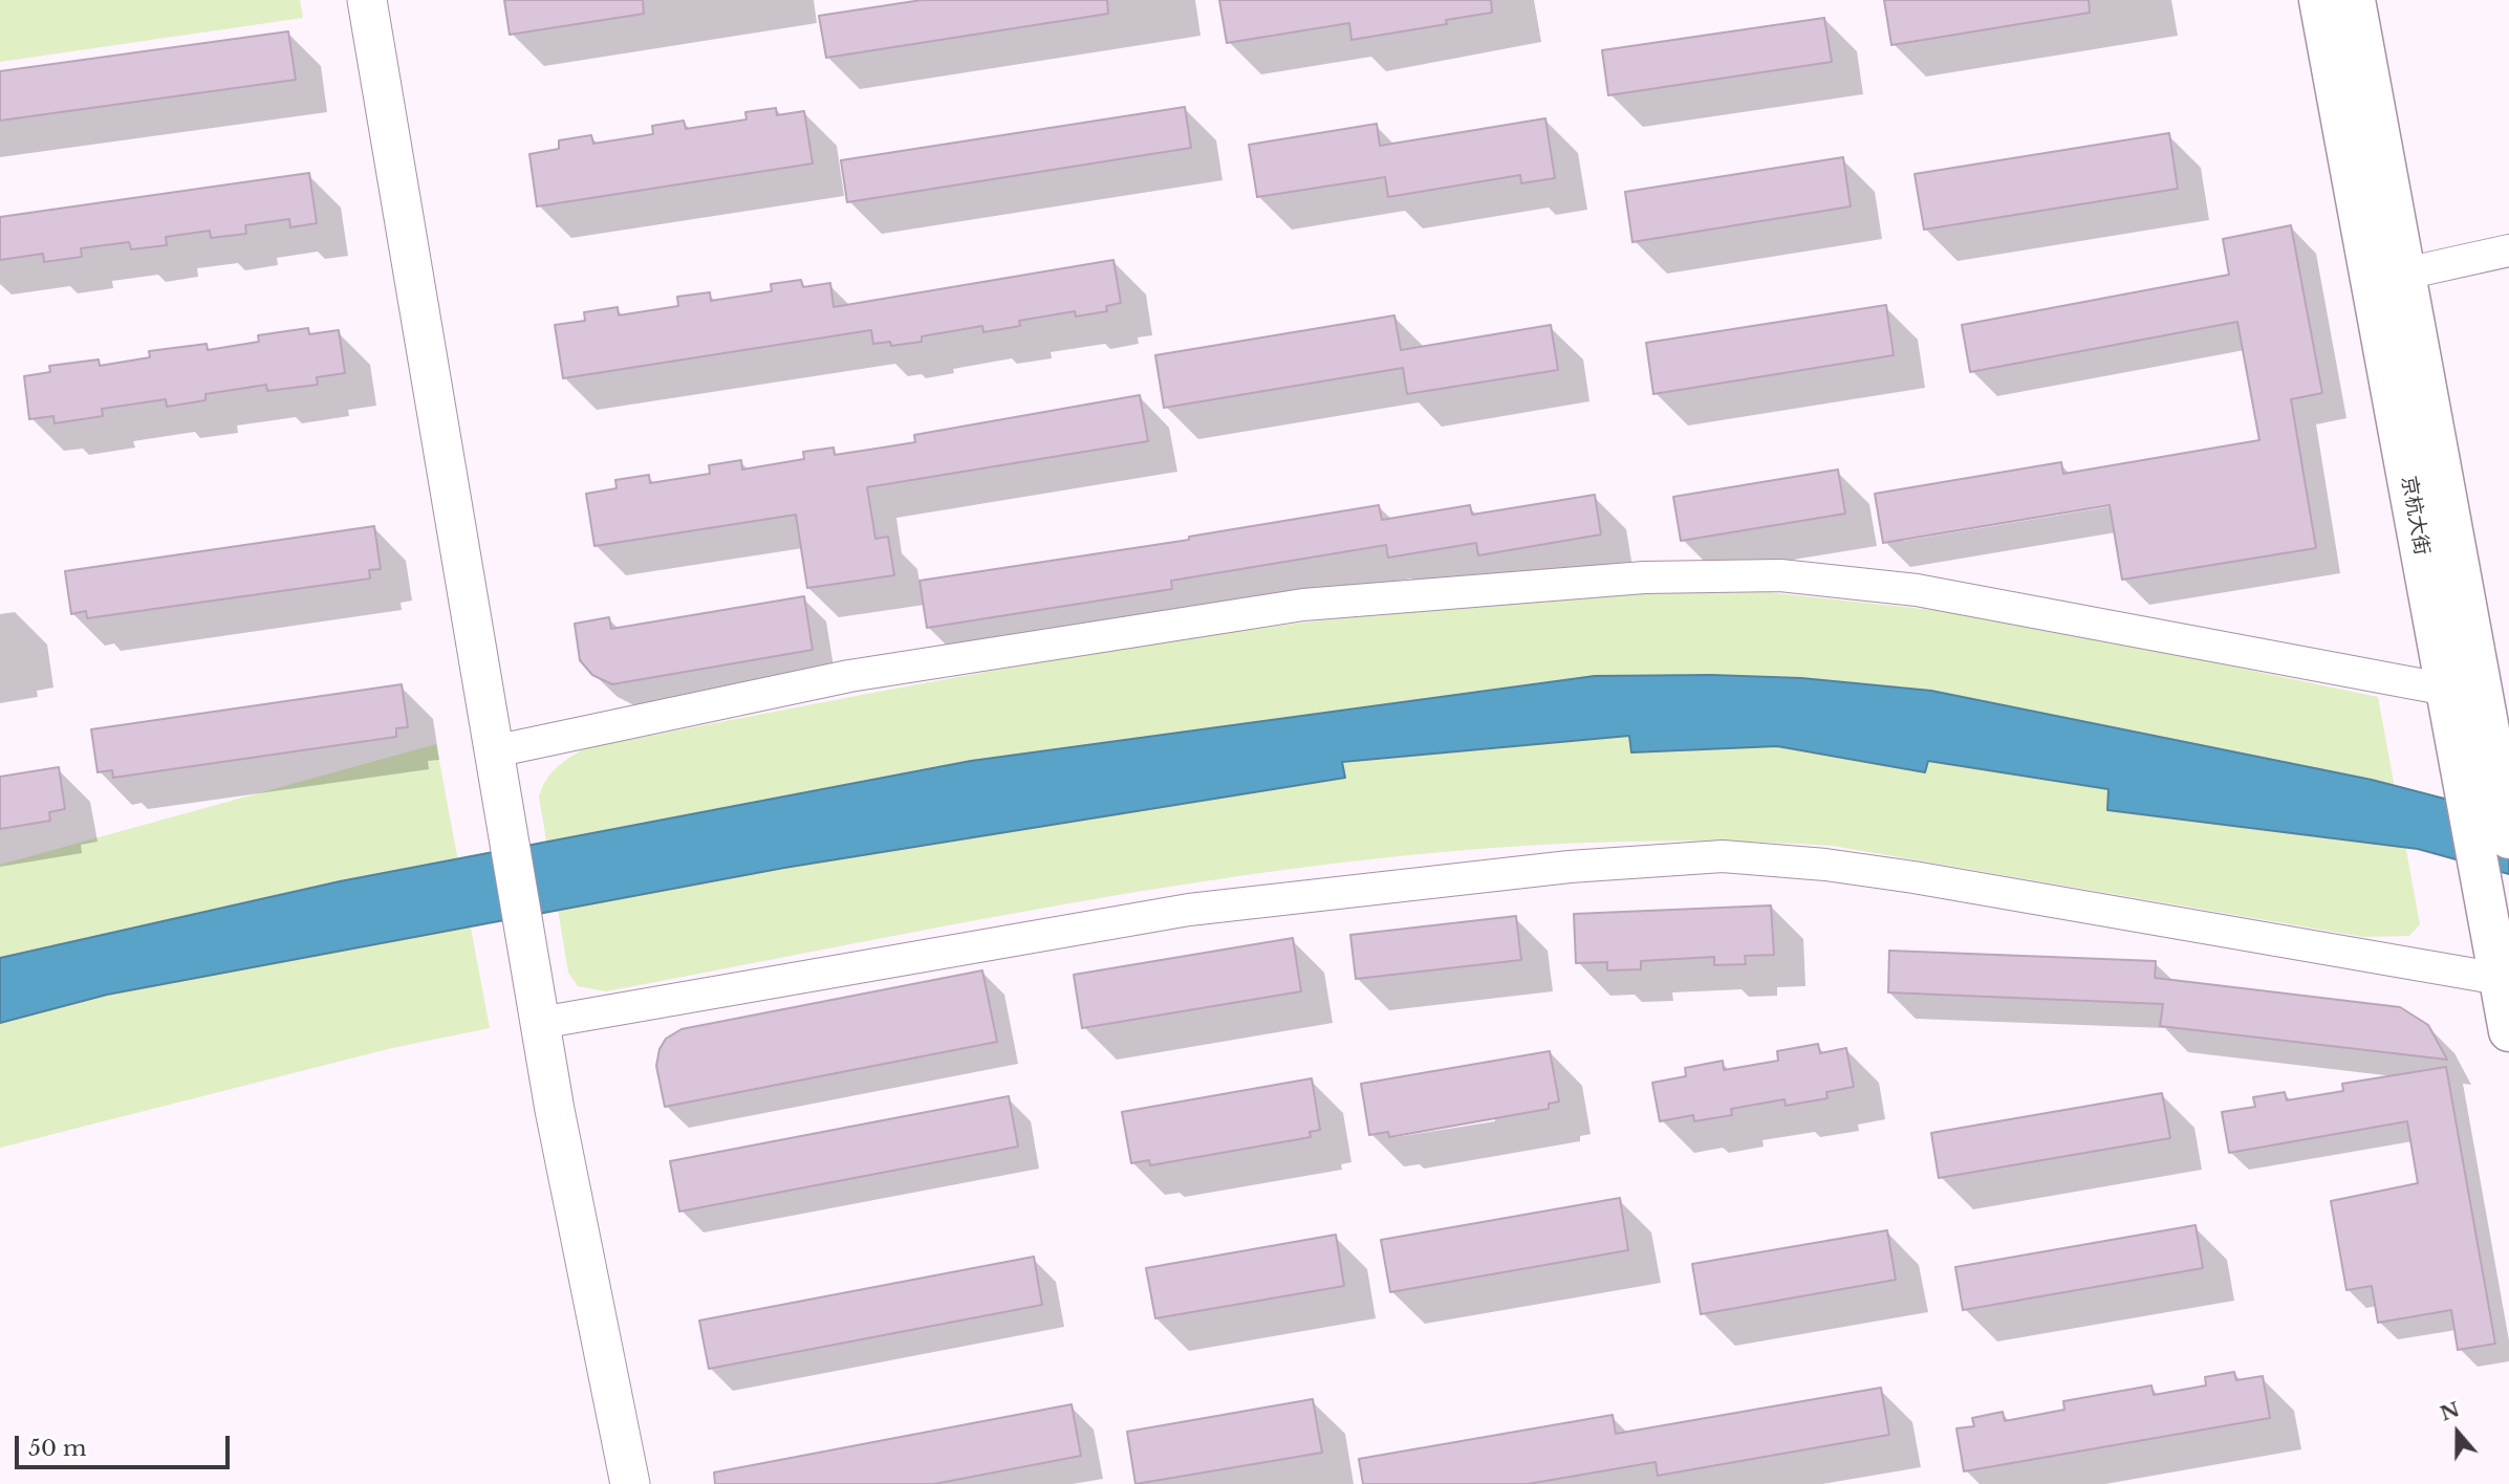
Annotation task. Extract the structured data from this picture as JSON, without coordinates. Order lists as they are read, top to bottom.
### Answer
{
  "streets": {
    "main road": ["京杭大街"]
  },
  "scale_bar": "50 m",
  "north": "top"
}
